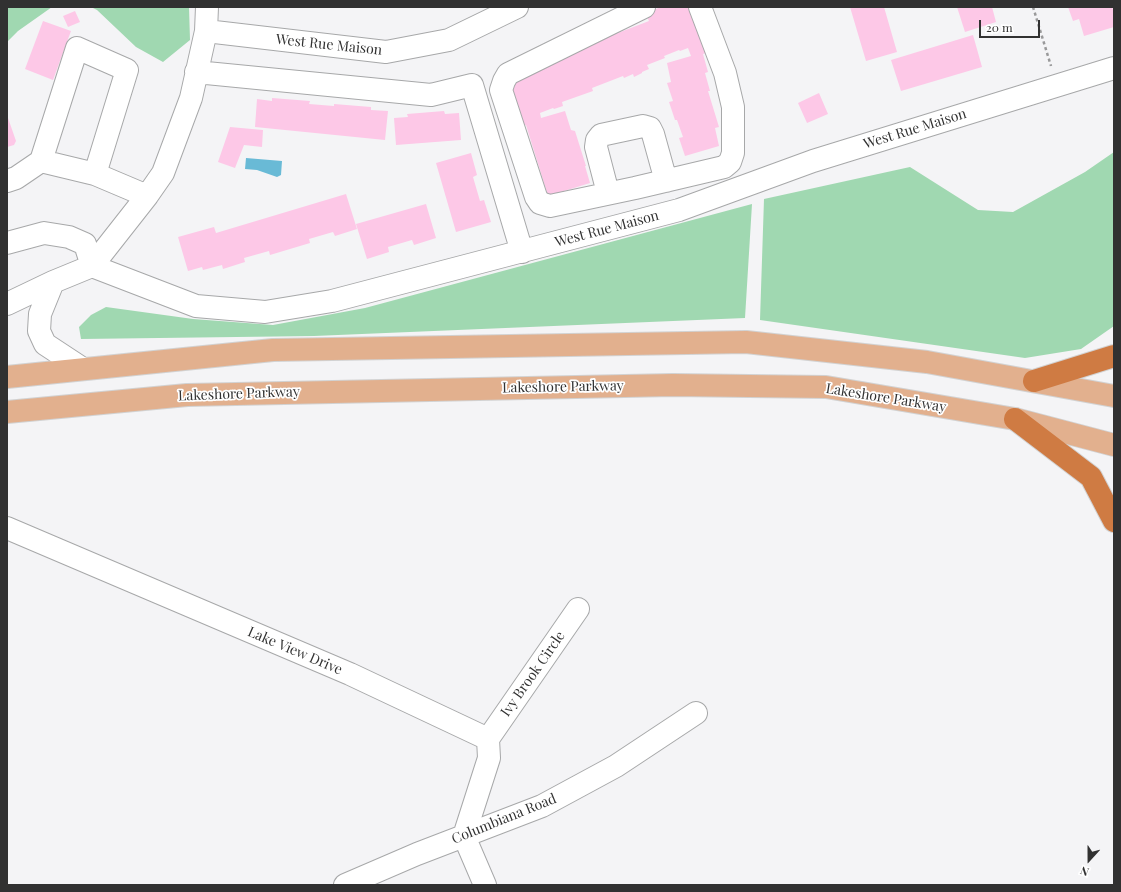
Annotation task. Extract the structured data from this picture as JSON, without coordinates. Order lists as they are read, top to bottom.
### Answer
{
  "streets": {
    "main road": ["Lakeshore Parkway"],
    "street": [
      "West Rue Maison",
      "Lake View Drive",
      "Ivy Brook Circle",
      "Columbiana Road"
    ]
  },
  "crossings": [
    ["Lake View Drive", "Ivy Brook Circle"]
  ],
  "scale_bar": "20 m",
  "north": "bottom"
}
